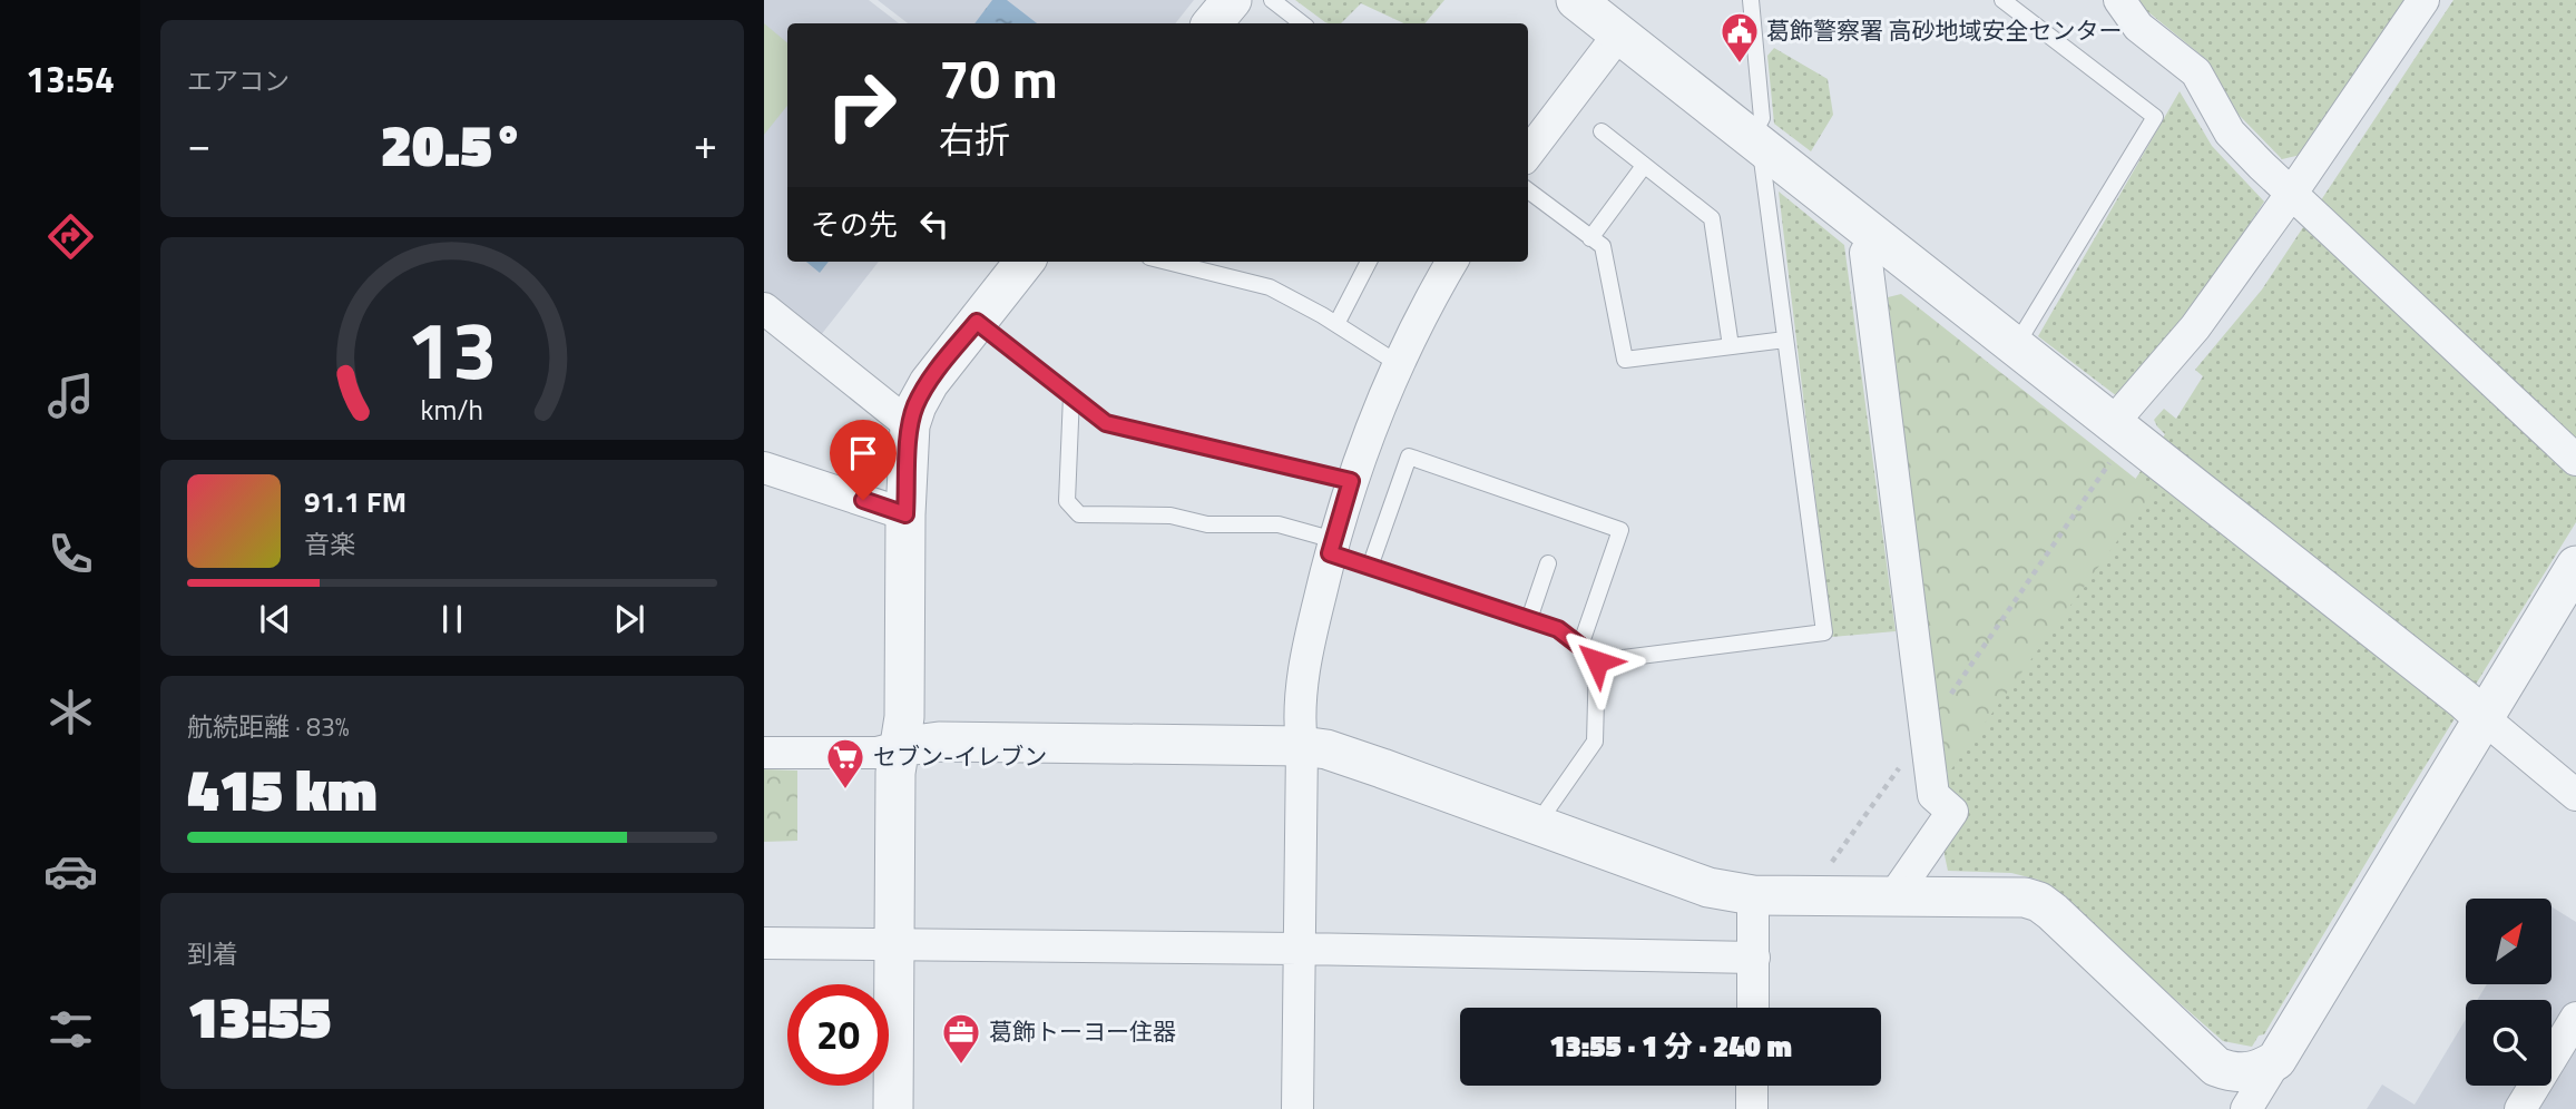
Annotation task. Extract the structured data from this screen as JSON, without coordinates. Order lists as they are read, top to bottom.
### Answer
{
  "places": {
    "public building": ["葛飾警察署 高砂地域安全センター"],
    "supermarket": ["セブン-イレブン"],
    "office": ["葛飾トーヨー住器"]
  },
  "north": "top right",
  "page": {
    "tabs": "13:54",
    "tile": [
      "エアコン",
      ["航続距離 · 83%", "415 km"],
      ["到着", "13:55"]
    ],
    "turn": ["70 m", "右折"],
    "heat": ["−", "20.5°", "+"],
    "then": "その先",
    "song": ["91.1 FM", "音楽"],
    "limit": "20",
    "trip": "13:55 · 1 分 · 240 m",
    "gauge": ["13", "km/h"]
  }
}
